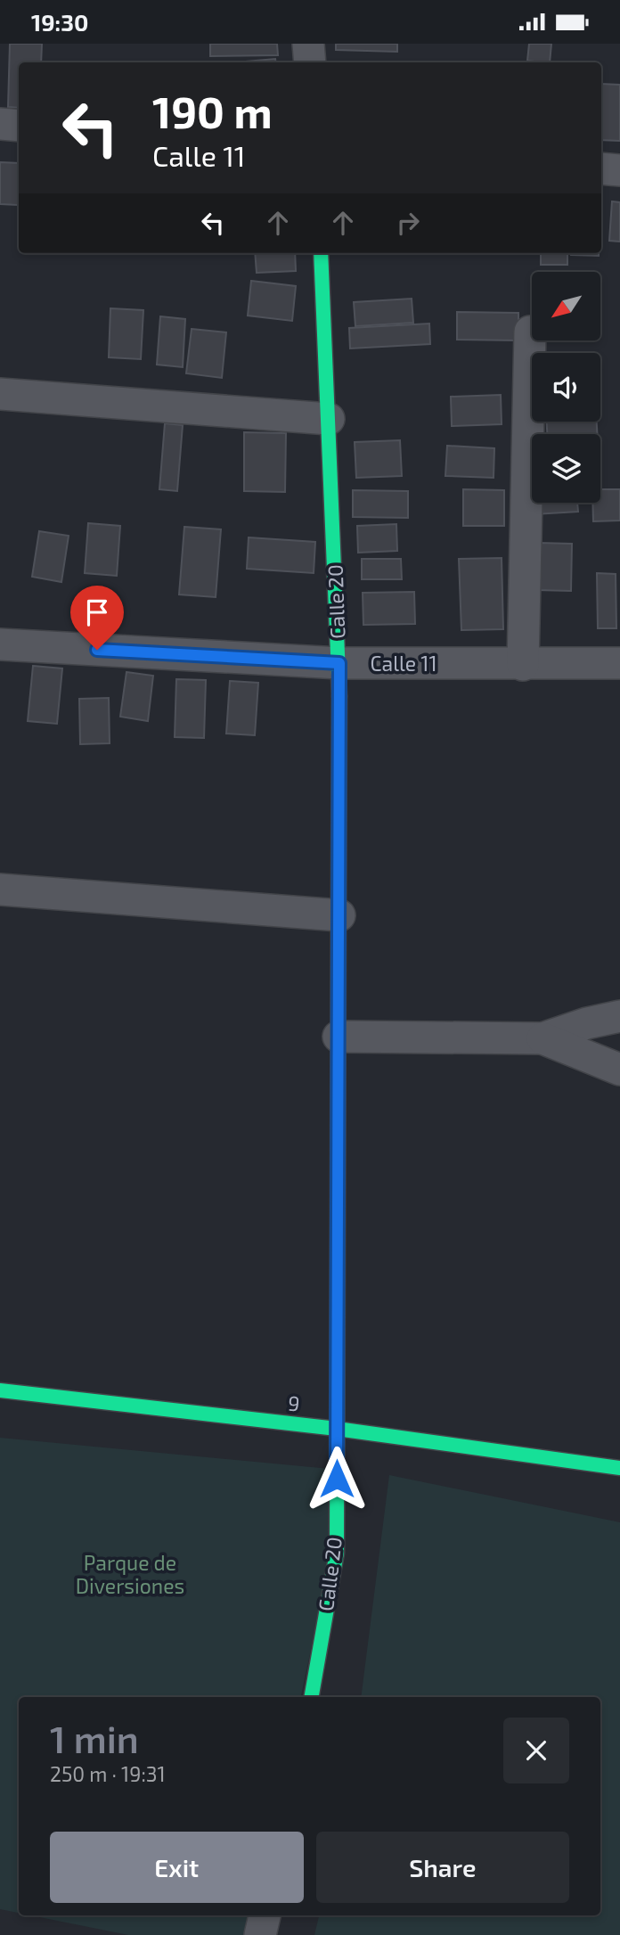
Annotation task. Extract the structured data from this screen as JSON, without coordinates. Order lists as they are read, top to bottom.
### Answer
{
  "streets": {
    "street": ["Calle 20", "Calle 11", "9"]
  },
  "crossings": [
    ["Calle 20", "Calle 11"],
    ["Calle 20", "9"]
  ],
  "parks": ["Parque de Diversiones"],
  "north": "bottom left",
  "page": {
    "status": "19:30",
    "turn": ["190 m", "Calle 11"],
    "heading": ["1 min", "250 m · 19:31"],
    "buttons": ["Exit", "Share"]
  }
}
